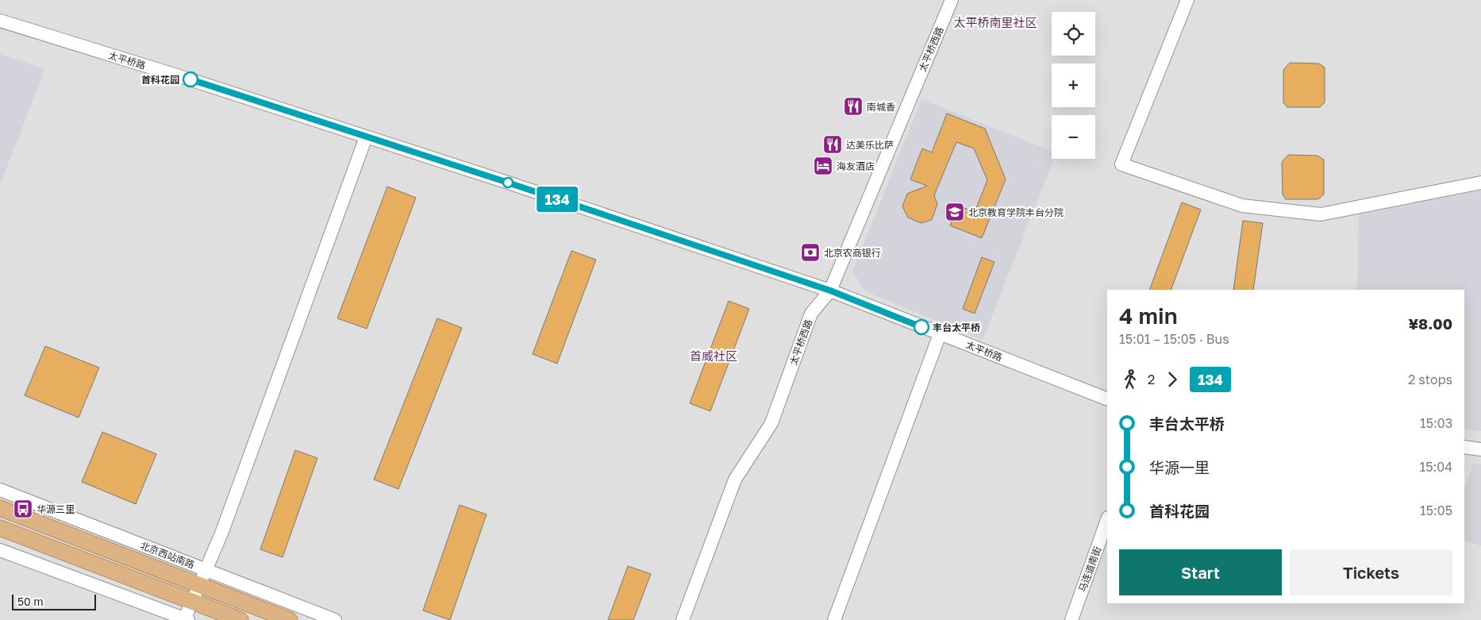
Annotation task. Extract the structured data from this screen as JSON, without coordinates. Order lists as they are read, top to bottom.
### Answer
{
  "streets": {
    "main road": ["北京西站南路"],
    "street": ["太平桥西路", "太平桥路", "马连道南街"]
  },
  "crossings": [
    ["太平桥西路", "太平桥路"]
  ],
  "districts": ["太平桥南里社区", "首威社区"],
  "places": {
    "other": ["首科花园", "丰台太平桥"],
    "restaurant": ["南城香", "达美乐比萨"],
    "hotel": ["海友酒店"],
    "school or university": ["北京教育学院丰台分院"],
    "bank": ["北京农商银行"],
    "bus stop": ["华源三里"]
  },
  "lines": ["bus line 134"],
  "scale_bar": "50 m",
  "page": {
    "on_map": "134",
    "map_buttons": ["+", "−"],
    "heading": ["4 min", "15:01 – 15:05 · Bus", "¥8.00"],
    "legs": ["2", "134", "2 stops"],
    "list": [
      {
        "name": "丰台太平桥",
        "value": "15:03"
      },
      {
        "name": "华源一里",
        "value": "15:04"
      },
      {
        "name": "首科花园",
        "value": "15:05"
      }
    ],
    "buttons": ["Start", "Tickets"],
    "scale": "50 m"
  }
}
